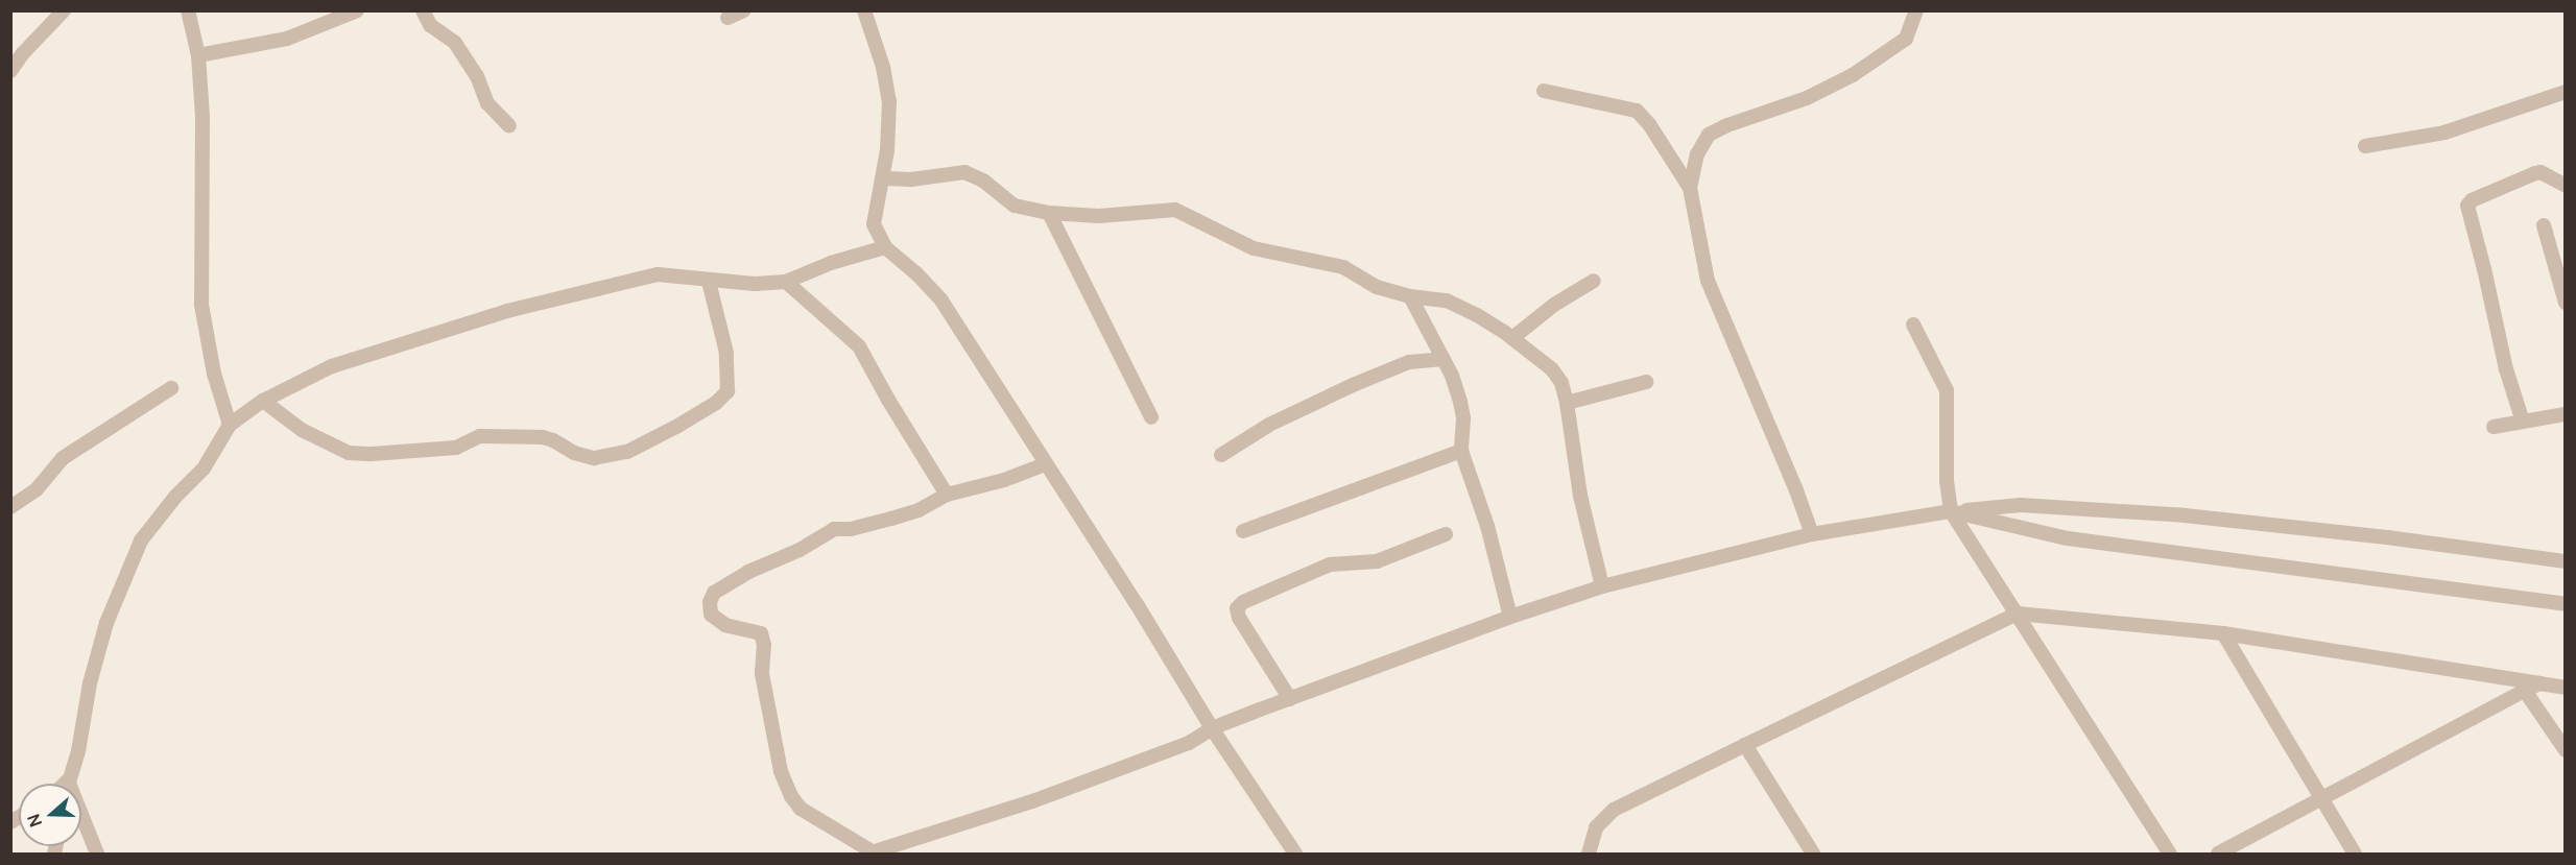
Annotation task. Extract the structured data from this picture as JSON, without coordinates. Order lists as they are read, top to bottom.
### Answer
{
  "north": "left"
}
